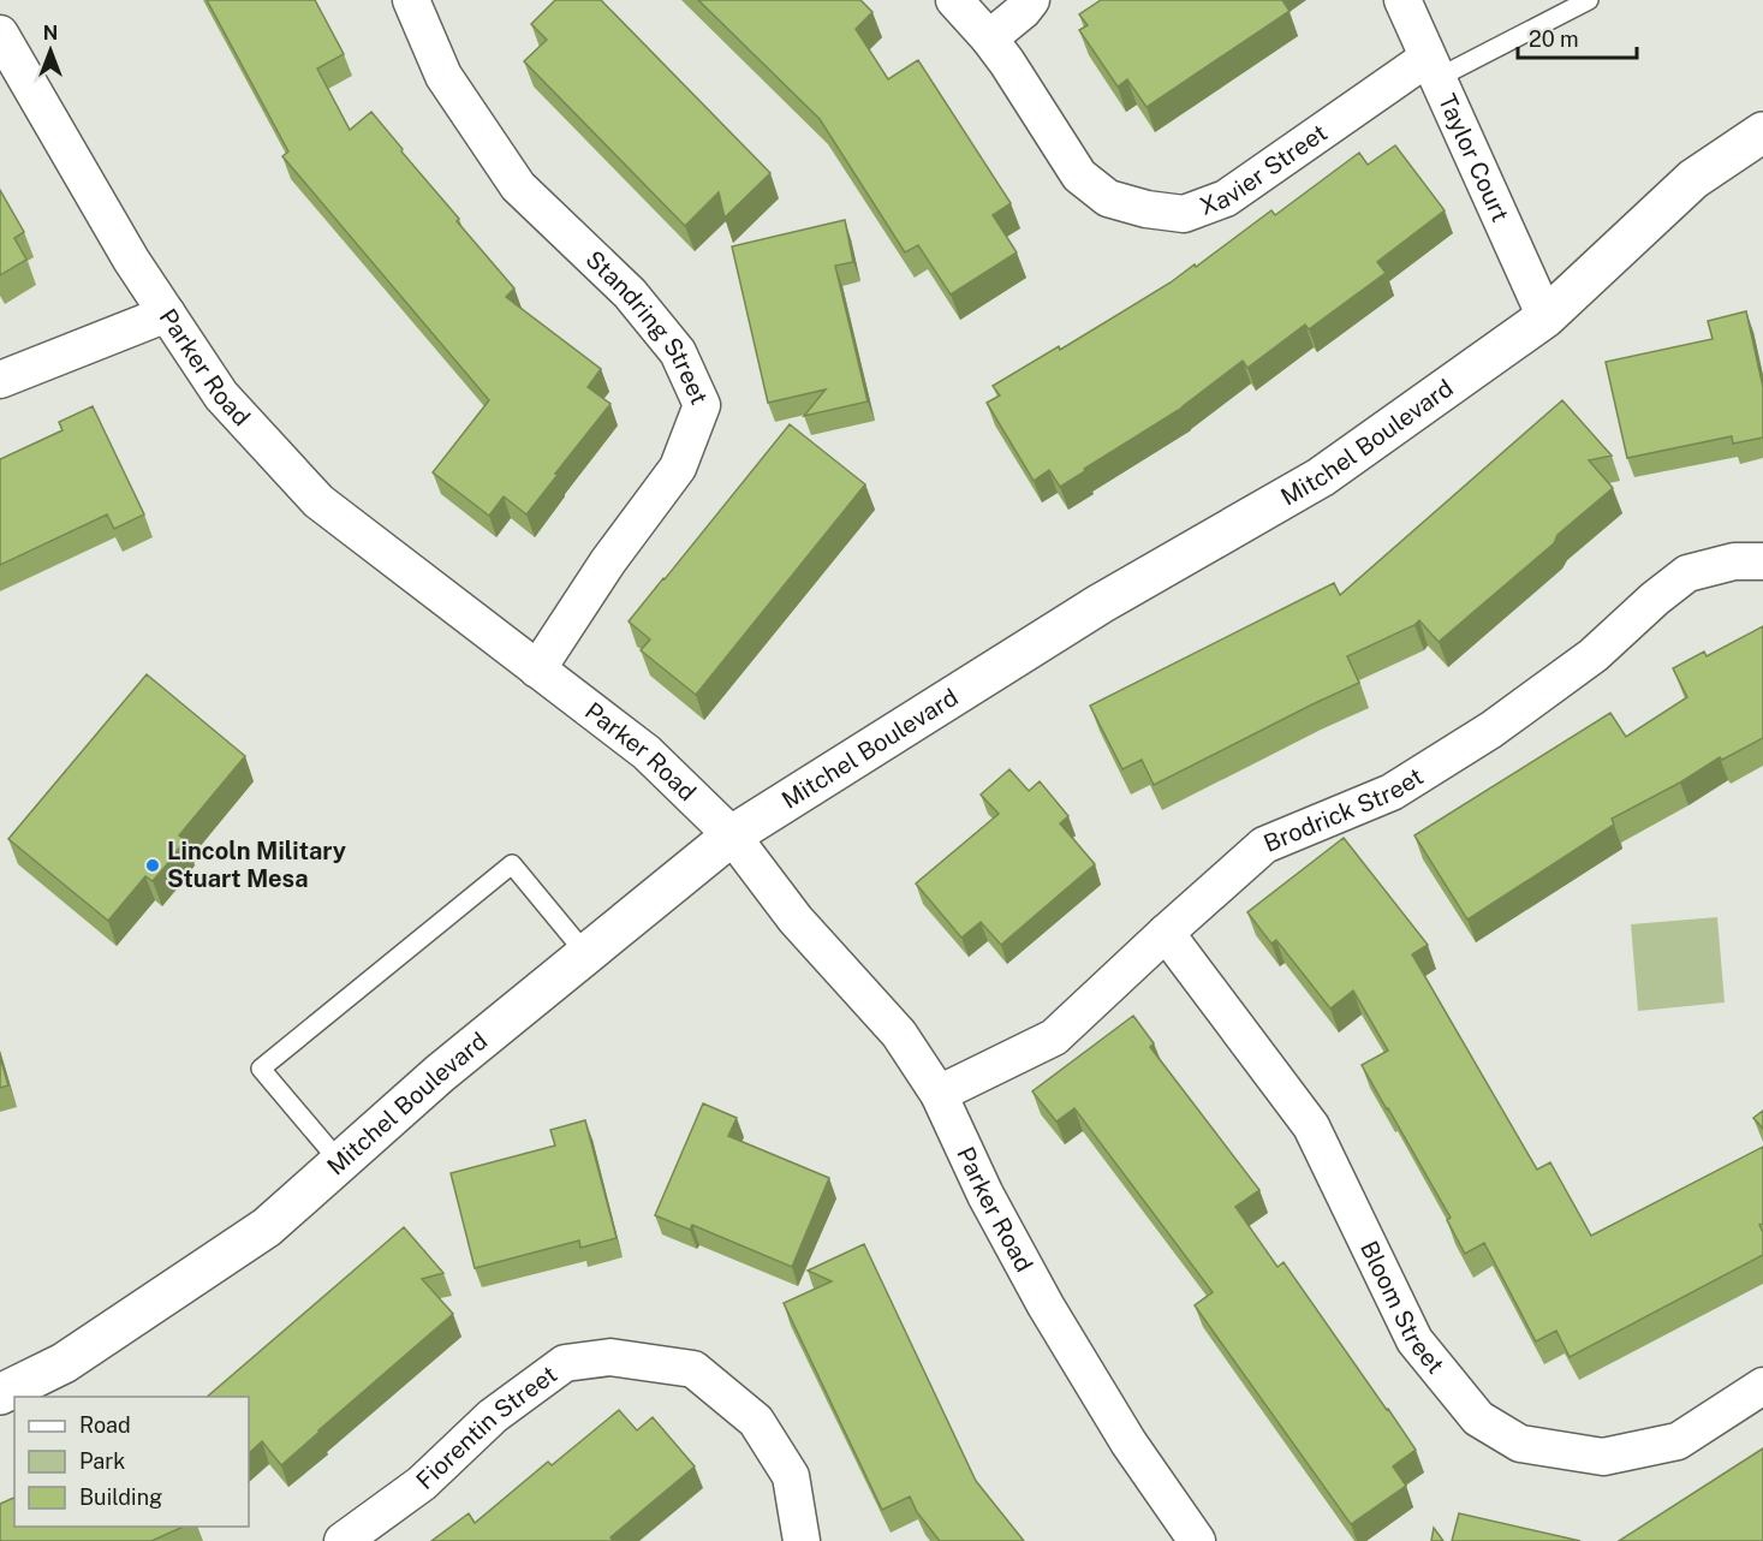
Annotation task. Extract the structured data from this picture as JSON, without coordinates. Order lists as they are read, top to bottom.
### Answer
{
  "streets": {
    "street": [
      "Taylor Court",
      "Xavier Street",
      "Standring Street",
      "Parker Road",
      "Mitchel Boulevard",
      "Brodrick Street",
      "Bloom Street",
      "Fiorentin Street"
    ]
  },
  "crossings": [
    ["Taylor Court", "Xavier Street"],
    ["Taylor Court", "Mitchel Boulevard"],
    ["Standring Street", "Parker Road"],
    ["Parker Road", "Mitchel Boulevard"],
    ["Parker Road", "Brodrick Street"],
    ["Brodrick Street", "Bloom Street"]
  ],
  "places": ["Lincoln Military Stuart Mesa"],
  "legend": ["Road", "Park", "Building"],
  "scale_bar": "20 m",
  "north": "top"
}
